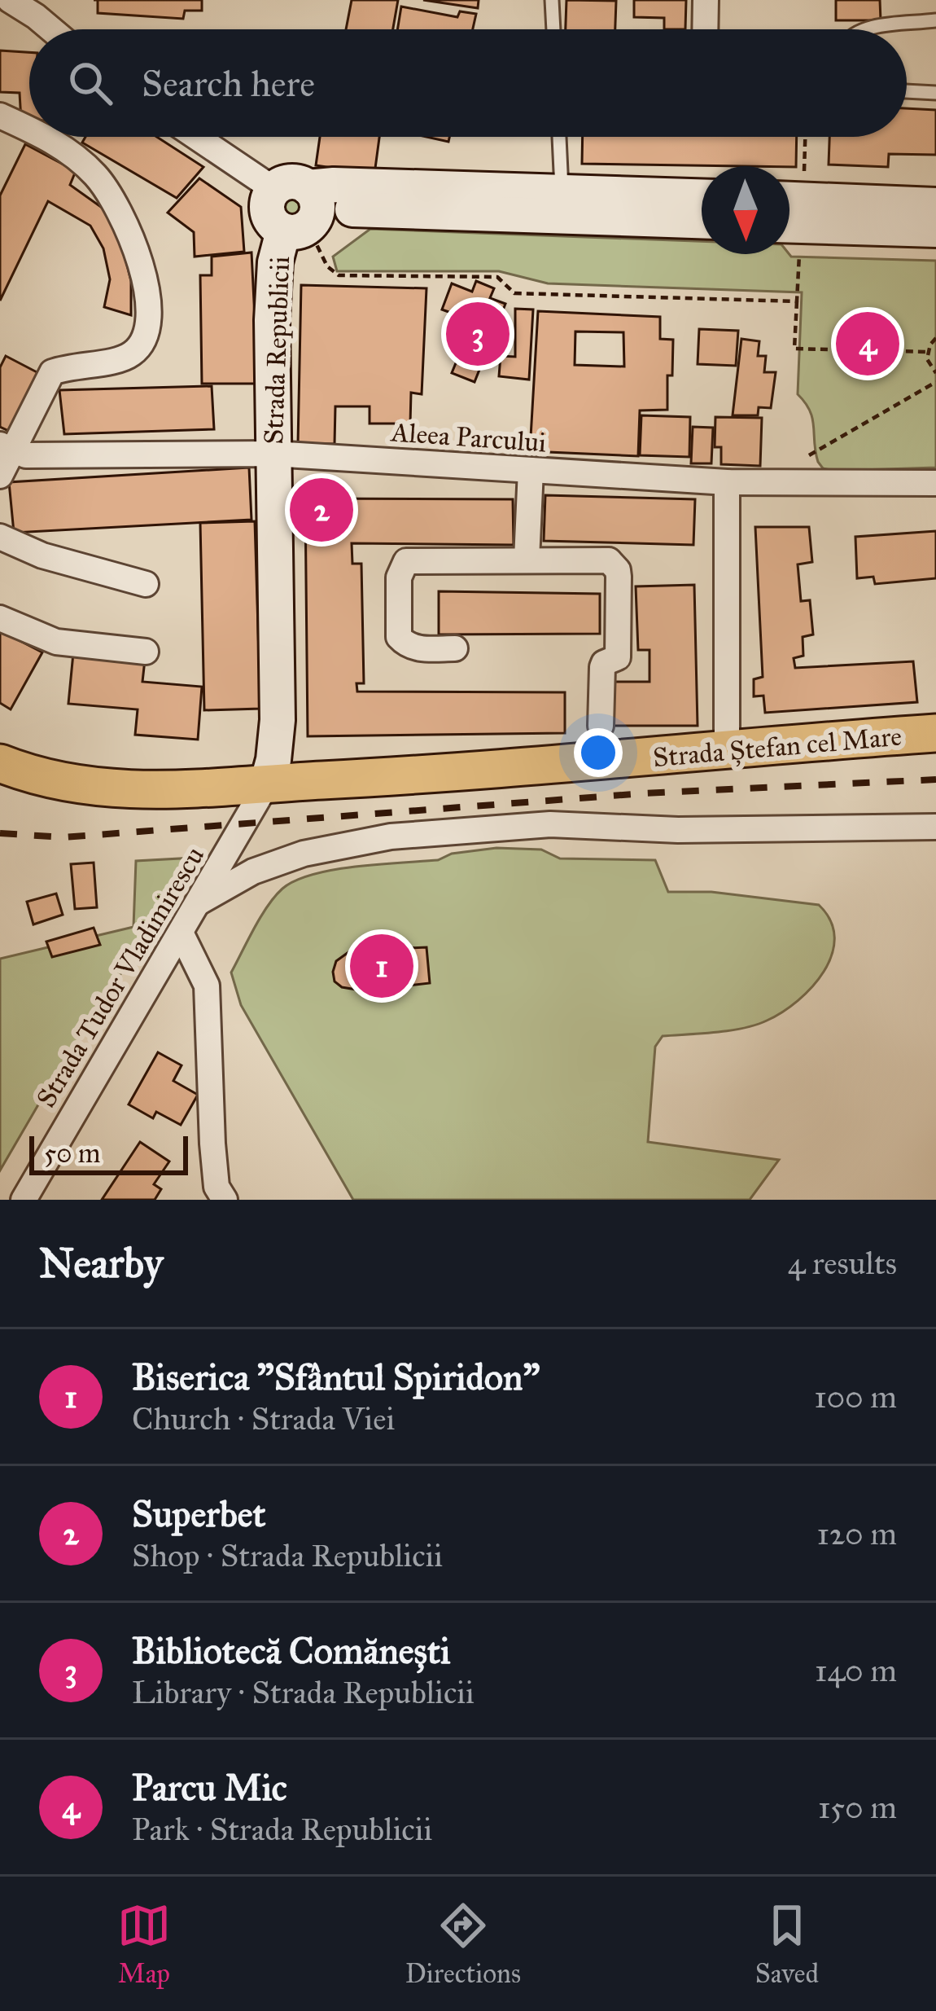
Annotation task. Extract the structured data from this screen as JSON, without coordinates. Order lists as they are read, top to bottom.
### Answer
{
  "streets": {
    "main road": ["Strada Ștefan cel Mare"],
    "street": ["Strada Republicii", "Aleea Parcului", "Strada Tudor Vladimirescu"]
  },
  "crossings": [
    ["Strada Republicii", "Aleea Parcului"],
    ["Strada Republicii", "Strada Ștefan cel Mare"],
    ["Strada Republicii", "Strada Tudor Vladimirescu"],
    ["Strada Ștefan cel Mare", "Strada Tudor Vladimirescu"]
  ],
  "scale_bar": "50 m",
  "north": "bottom",
  "page": {
    "search": "Search here",
    "pins": [
      "3",
      "4",
      "2",
      "1"
    ],
    "scale": "50 m",
    "heading": ["Nearby", "4 results"],
    "list": [
      {
        "mark": "1",
        "name": "Biserica \"Sfântul Spiridon\"",
        "note": "Church · Strada Viei",
        "value": "100 m"
      },
      {
        "mark": "2",
        "name": "Superbet",
        "note": "Shop · Strada Republicii",
        "value": "120 m"
      },
      {
        "mark": "3",
        "name": "Bibliotecă Comănești",
        "note": "Library · Strada Republicii",
        "value": "140 m"
      },
      {
        "mark": "4",
        "name": "Parcu Mic",
        "note": "Park · Strada Republicii",
        "value": "150 m"
      }
    ],
    "nav": ["Map", "Directions", "Saved"]
  }
}
